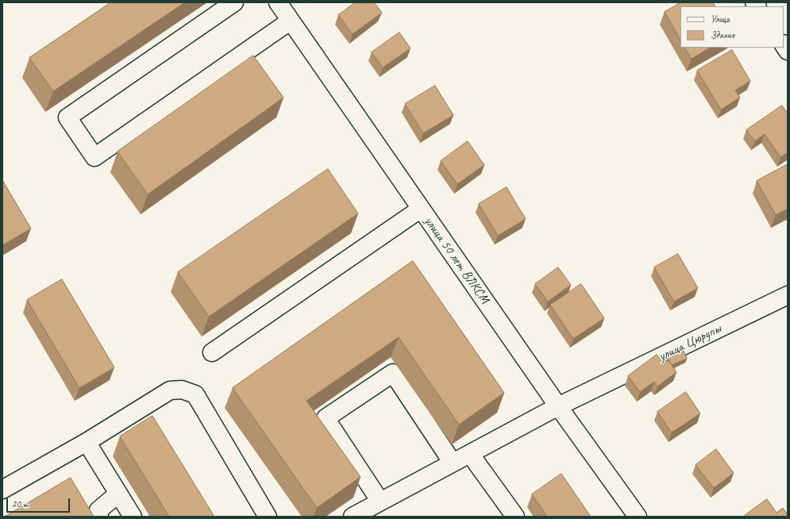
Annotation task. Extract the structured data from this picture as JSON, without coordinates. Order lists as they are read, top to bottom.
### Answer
{
  "streets": {
    "street": ["улица 50 лет ВЛКСМ", "улица Цюрупы"]
  },
  "crossings": [
    ["улица 50 лет ВЛКСМ", "улица Цюрупы"]
  ],
  "legend": ["Улица", "Здание"],
  "scale_bar": "20 m"
}
